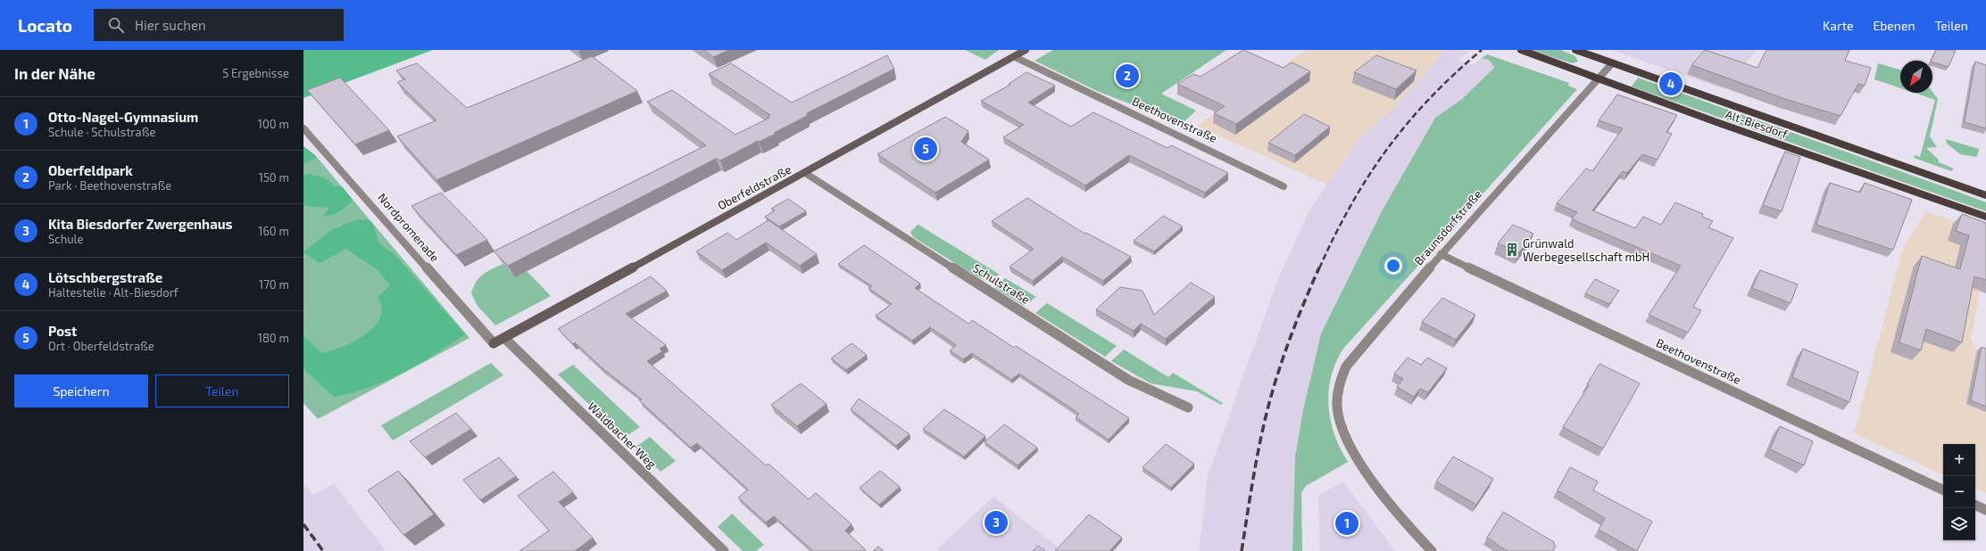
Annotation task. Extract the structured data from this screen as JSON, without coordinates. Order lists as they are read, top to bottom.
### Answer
{
  "streets": {
    "main road": ["Alt-Biesdorf"],
    "street": [
      "Beethovenstraße",
      "Oberfeldstraße",
      "Nordpromenade",
      "Braunsdorfstraße",
      "Schulstraße",
      "Waldbacher Weg"
    ]
  },
  "crossings": [
    ["Beethovenstraße", "Oberfeldstraße"],
    ["Beethovenstraße", "Braunsdorfstraße"],
    ["Alt-Biesdorf", "Braunsdorfstraße"],
    ["Oberfeldstraße", "Nordpromenade"],
    ["Oberfeldstraße", "Schulstraße"],
    ["Oberfeldstraße", "Waldbacher Weg"]
  ],
  "places": {
    "building": ["Grünwald Werbegesellschaft mbH"]
  },
  "north": "bottom left",
  "page": {
    "header": "Locato",
    "search": "Hier suchen",
    "nav": ["Karte", "Ebenen", "Teilen"],
    "heading": ["In der Nähe", "5 Ergebnisse"],
    "pins": [
      "2",
      "4",
      "5",
      "3",
      "1"
    ],
    "list": [
      {
        "mark": "1",
        "name": "Otto-Nagel-Gymnasium",
        "note": "Schule · Schulstraße",
        "value": "100 m"
      },
      {
        "mark": "2",
        "name": "Oberfeldpark",
        "note": "Park · Beethovenstraße",
        "value": "150 m"
      },
      {
        "mark": "3",
        "name": "Kita Biesdorfer Zwergenhaus",
        "note": "Schule",
        "value": "160 m"
      },
      {
        "mark": "4",
        "name": "Lötschbergstraße",
        "note": "Haltestelle · Alt-Biesdorf",
        "value": "170 m"
      },
      {
        "mark": "5",
        "name": "Post",
        "note": "Ort · Oberfeldstraße",
        "value": "180 m"
      }
    ],
    "buttons": ["Speichern", "Teilen"],
    "map_buttons": ["+", "−"]
  }
}
